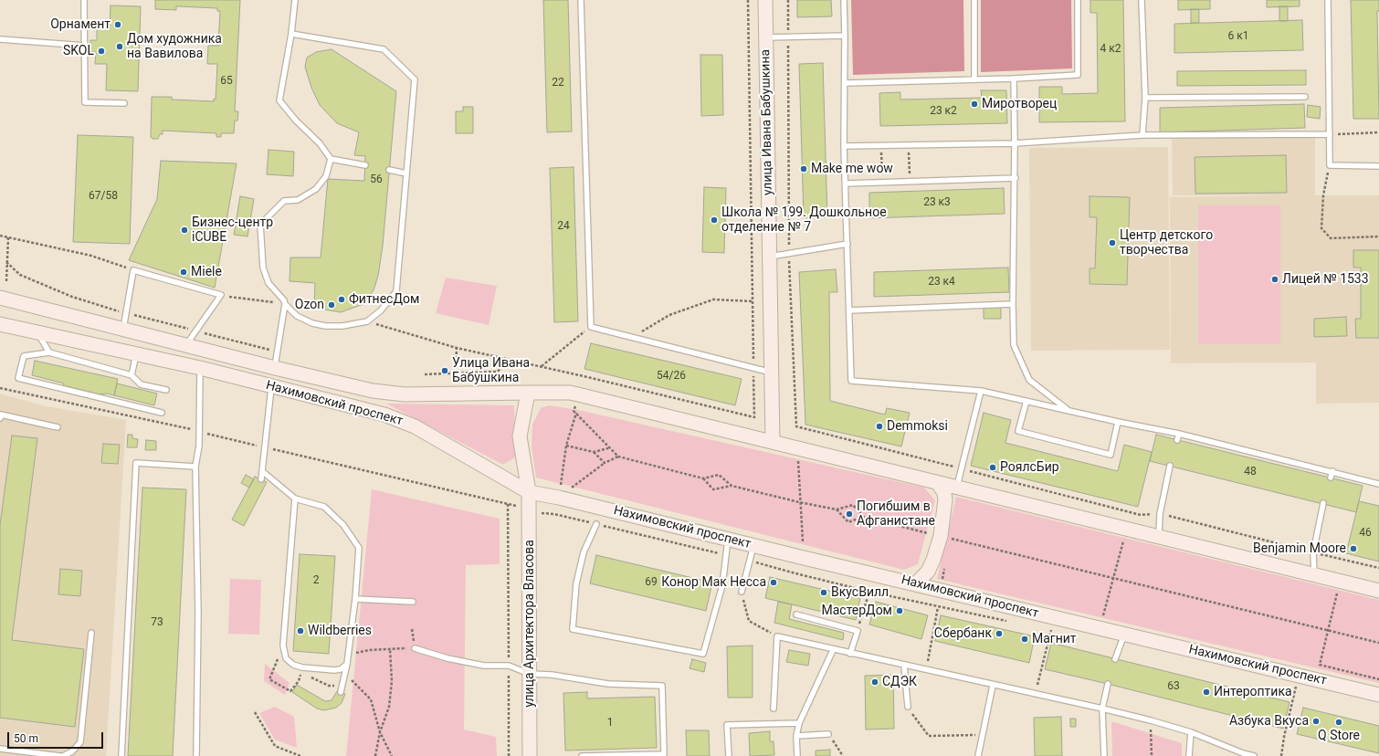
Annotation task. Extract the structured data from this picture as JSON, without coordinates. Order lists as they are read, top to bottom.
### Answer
{
  "streets": {
    "main road": ["улица Ивана Бабушкина", "Нахимовский проспект", "улица Архитектора Власова"]
  },
  "crossings": [
    ["улица Ивана Бабушкина", "Нахимовский проспект"],
    ["Нахимовский проспект", "улица Архитектора Власова"]
  ],
  "places": [
    "Орнамент",
    "Дом художника на Вавилова",
    "SKOL",
    "Миротворец",
    "Make me wow",
    "Школа № 199. Дошкольное отделение № 7",
    "Бизнес-центр iCUBE",
    "Центр детского творчества",
    "Miele",
    "Лицей № 1533",
    "ФитнесДом",
    "Ozon",
    "Улица Ивана Бабушкина",
    "Demmoksi",
    "РоялсБир",
    "Погибшим в Афганистане",
    "Benjamin Moore",
    "Конор Мак Несса",
    "ВкусВилл",
    "МастерДом",
    "Wildberries",
    "Сбербанк",
    "Магнит",
    "СДЭК",
    "Интероптика",
    "Азбука Вкуса",
    "Q Store"
  ],
  "house_numbers": [
    "6 к1",
    "4 к2",
    "65",
    "22",
    "23 к2",
    "56",
    "67/58",
    "23 к3",
    "24",
    "23 к4",
    "54/26",
    "48",
    "46",
    "2",
    "69",
    "73",
    "63",
    "1"
  ],
  "scale_bar": "50 m"
}
